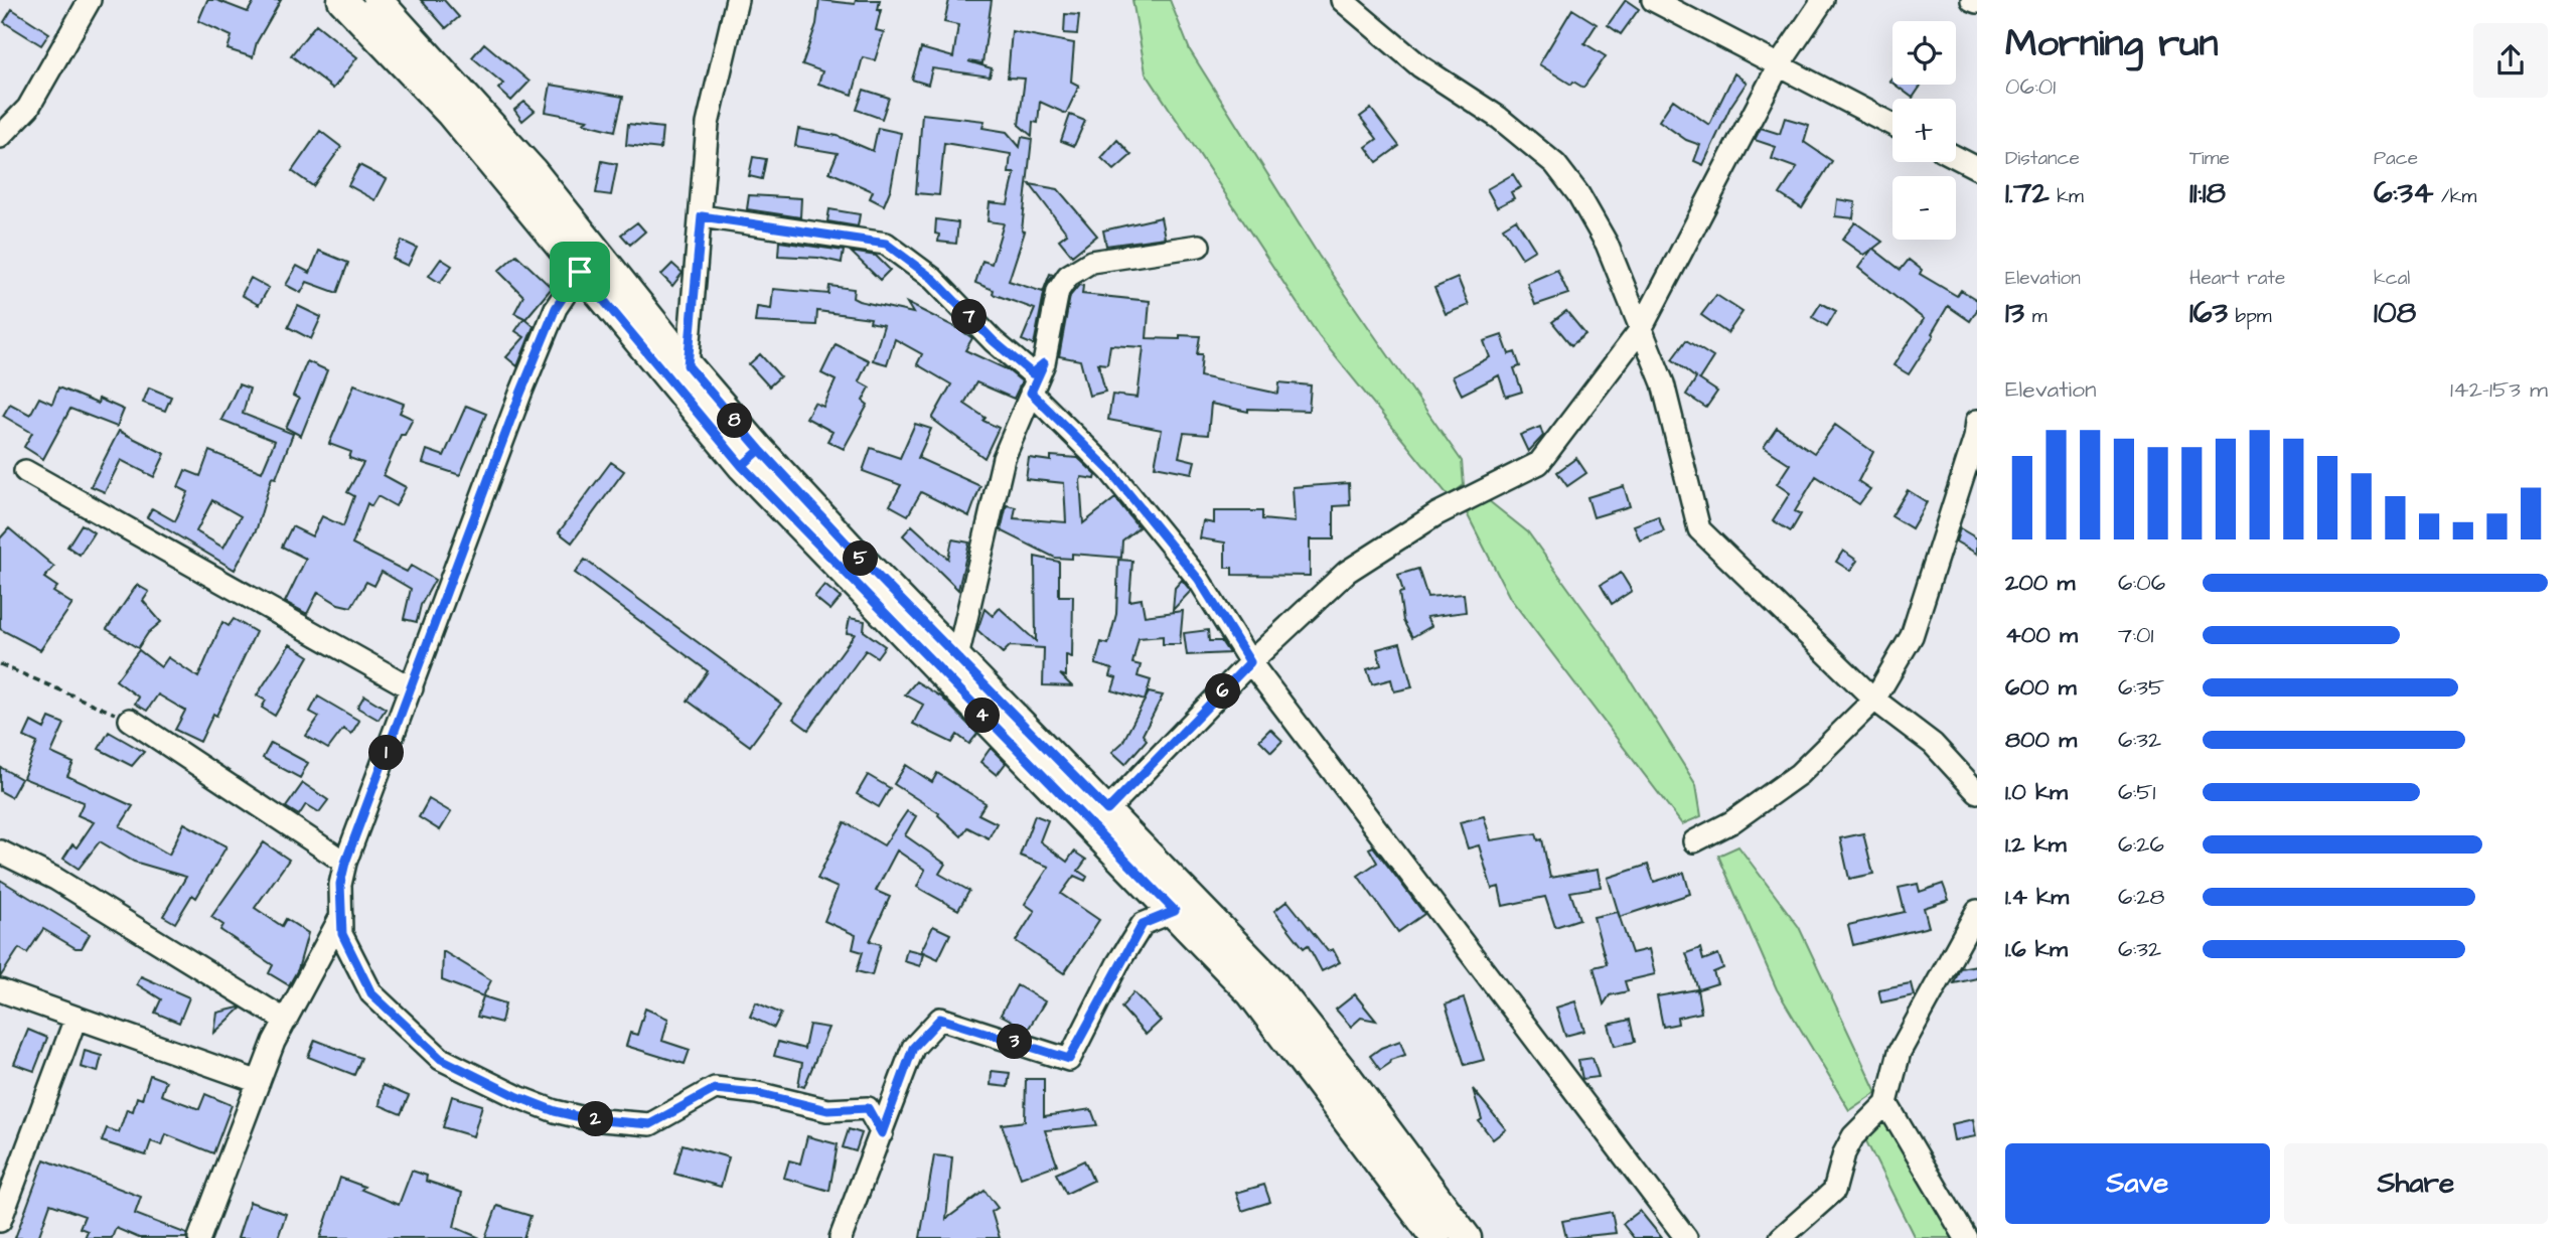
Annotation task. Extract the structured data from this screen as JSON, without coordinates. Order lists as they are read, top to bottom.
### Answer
{
  "page": {
    "heading": ["Morning run", "06:01"],
    "map_buttons": ["+", "−"],
    "stats": [
      ["Distance", "1.72 km"],
      ["Time", "11:18"],
      ["Pace", "6:34 /km"],
      ["Elevation", "13 m"],
      ["Heart rate", "163 bpm"],
      ["kcal", "108"]
    ],
    "pins": [
      "7",
      "8",
      "5",
      "6",
      "4",
      "1",
      "3",
      "2"
    ],
    "chart": ["Elevation", "142–153 m"],
    "list": [
      {
        "name": "200 m",
        "note": "6:06"
      },
      {
        "name": "400 m",
        "note": "7:01"
      },
      {
        "name": "600 m",
        "note": "6:35"
      },
      {
        "name": "800 m",
        "note": "6:32"
      },
      {
        "name": "1.0 km",
        "note": "6:51"
      },
      {
        "name": "1.2 km",
        "note": "6:26"
      },
      {
        "name": "1.4 km",
        "note": "6:28"
      },
      {
        "name": "1.6 km",
        "note": "6:32"
      }
    ],
    "buttons": ["Save", "Share"]
  }
}
